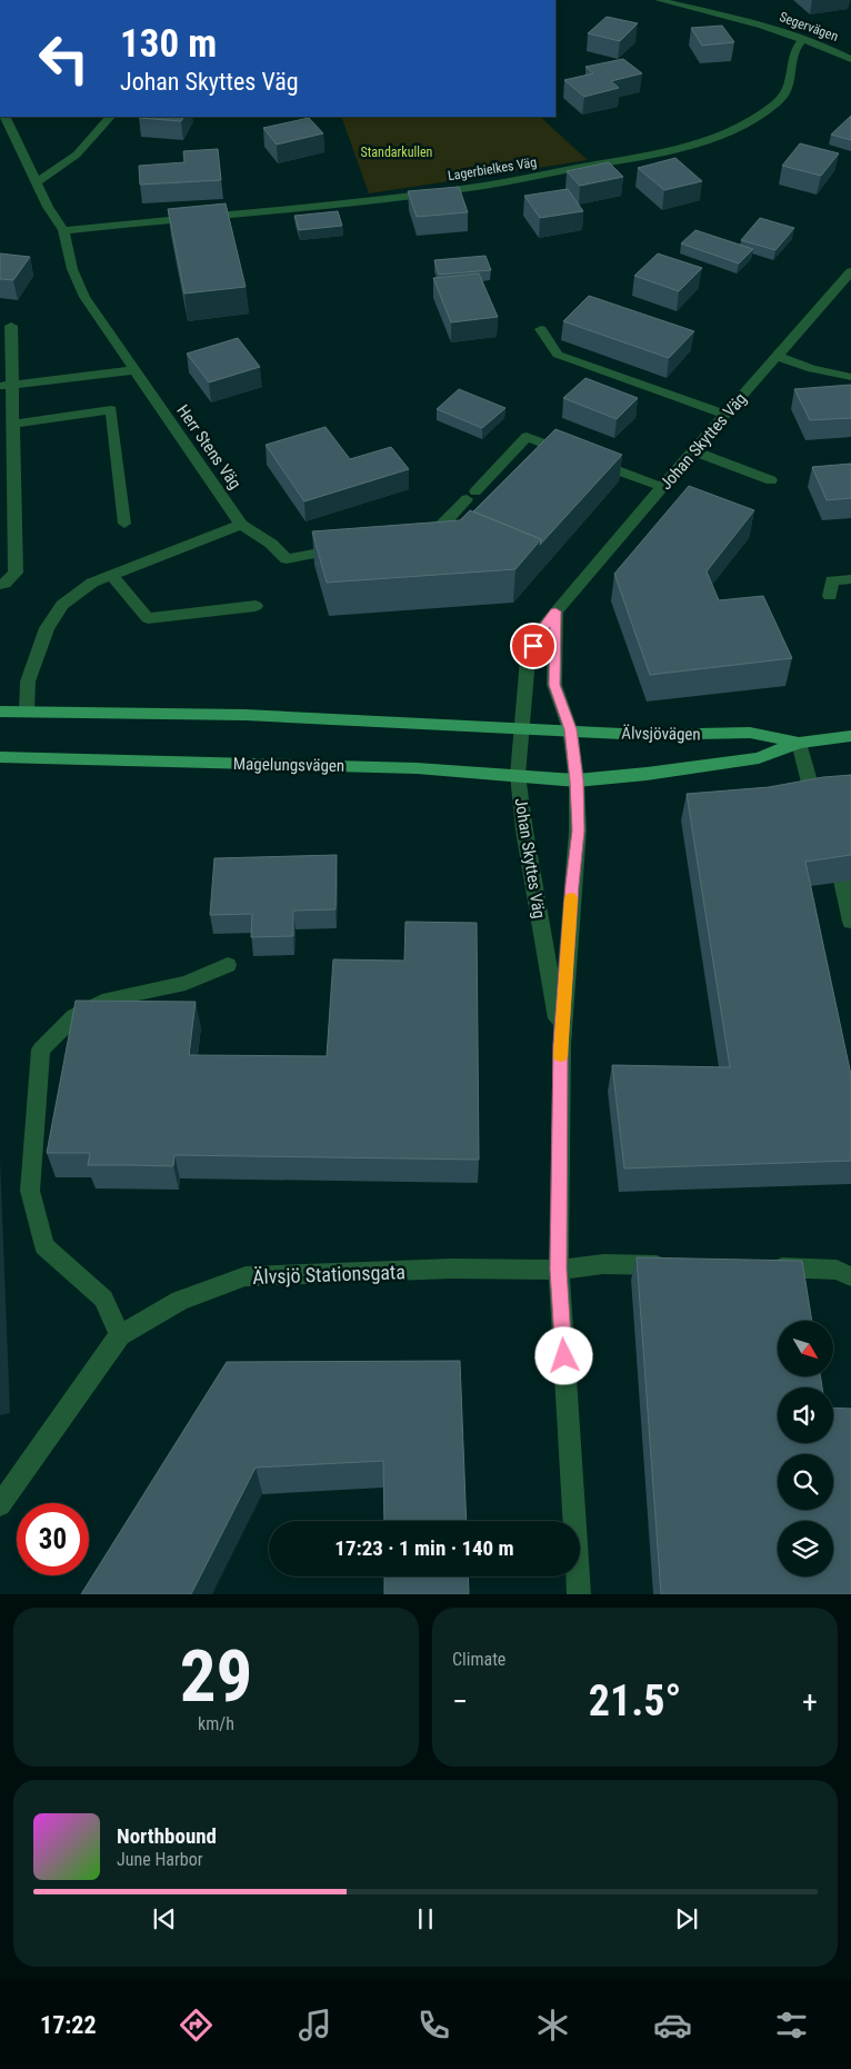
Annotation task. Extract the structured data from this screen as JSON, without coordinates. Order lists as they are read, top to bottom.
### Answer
{
  "streets": {
    "main road": ["Älvsjövägen", "Magelungsvägen"],
    "street": [
      "Segervägen",
      "Lagerbielkes Väg",
      "Johan Skyttes Väg",
      "Herr Stens Väg",
      "Älvsjö Stationsgata"
    ]
  },
  "crossings": [
    ["Segervägen", "Lagerbielkes Väg"],
    ["Lagerbielkes Väg", "Herr Stens Väg"],
    ["Johan Skyttes Väg", "Älvsjövägen"],
    ["Johan Skyttes Väg", "Magelungsvägen"],
    ["Johan Skyttes Väg", "Älvsjö Stationsgata"],
    ["Älvsjövägen", "Magelungsvägen"]
  ],
  "parks": ["Standarkullen"],
  "north": "bottom right",
  "page": {
    "turn": ["130 m", "Johan Skyttes Väg"],
    "limit": "30",
    "trip": "17:23 · 1 min · 140 m",
    "tile": [
      ["29", "km/h"],
      "Climate"
    ],
    "heat": ["−", "21.5°", "+"],
    "song": ["Northbound", "June Harbor"],
    "tabs": "17:22"
  }
}
